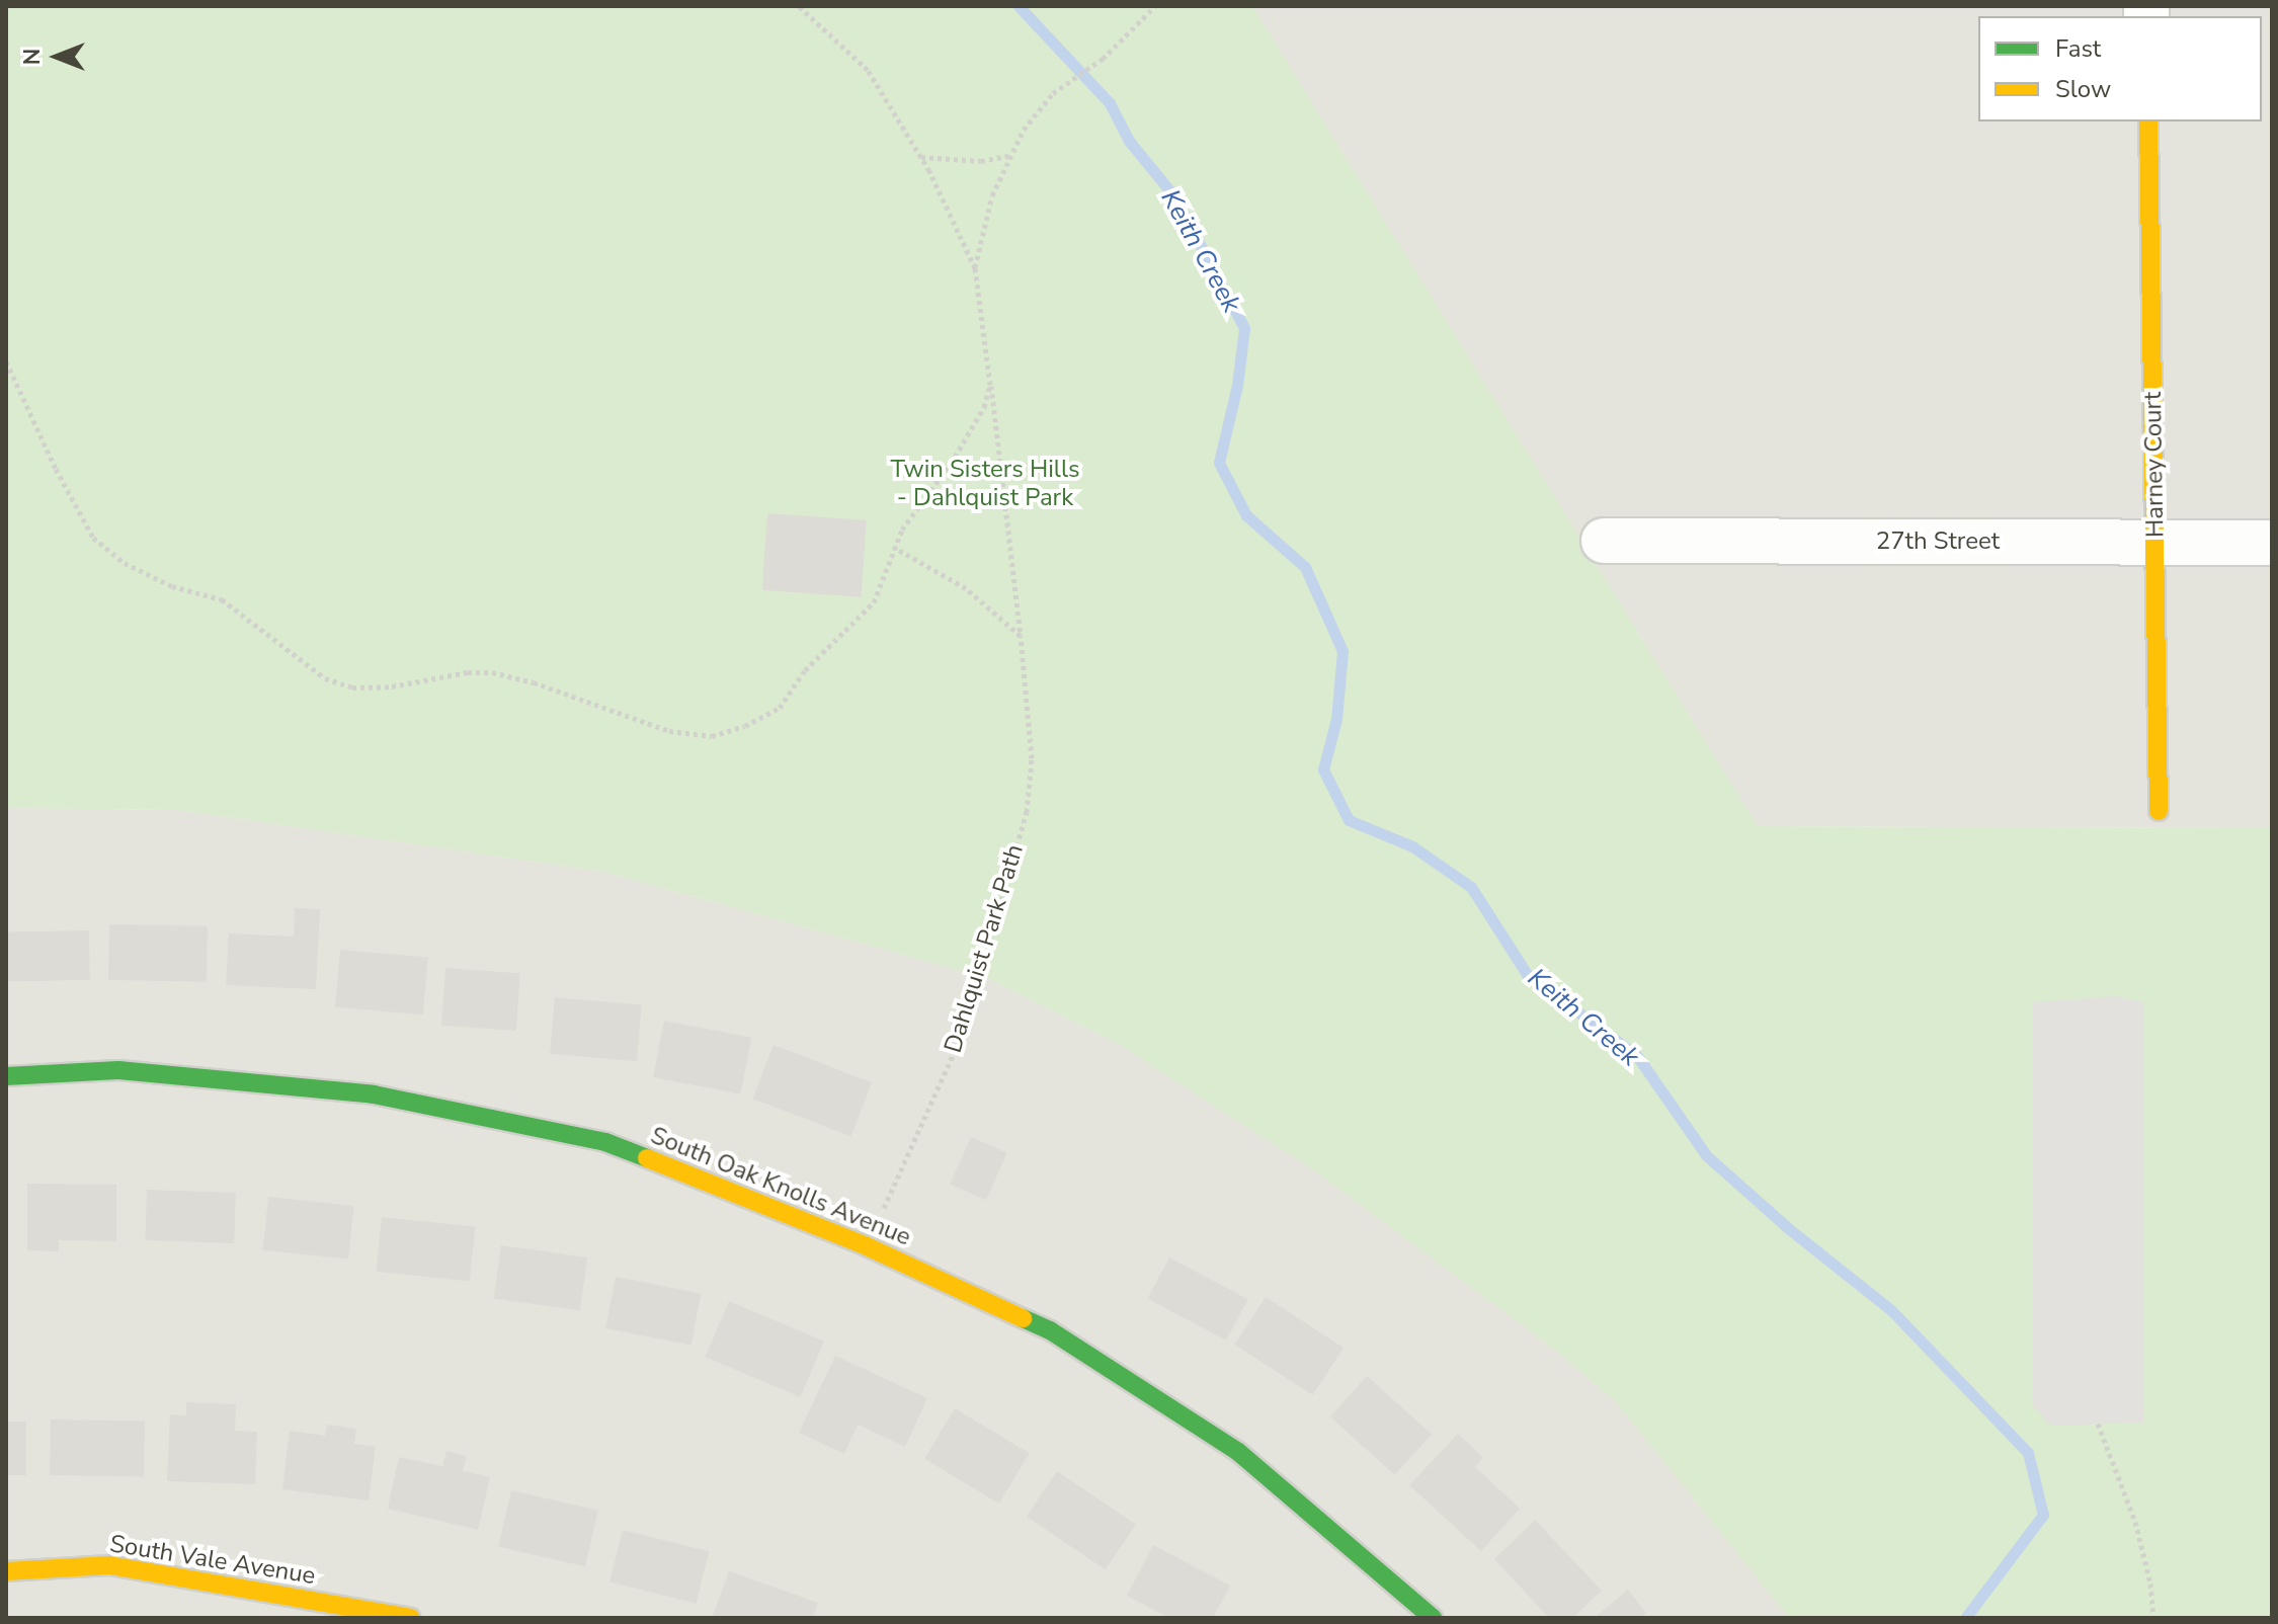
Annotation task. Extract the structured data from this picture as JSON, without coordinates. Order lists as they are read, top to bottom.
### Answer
{
  "streets": {
    "street": [
      "Harney Court",
      "27th Street",
      "South Oak Knolls Avenue",
      "South Vale Avenue"
    ],
    "path": ["Dahlquist Park Path"]
  },
  "crossings": [
    ["Harney Court", "27th Street"],
    ["Dahlquist Park Path", "South Oak Knolls Avenue"]
  ],
  "water": ["Keith Creek"],
  "parks": ["Twin Sisters Hills - Dahlquist Park"],
  "legend": ["Fast", "Slow"],
  "north": "left"
}
